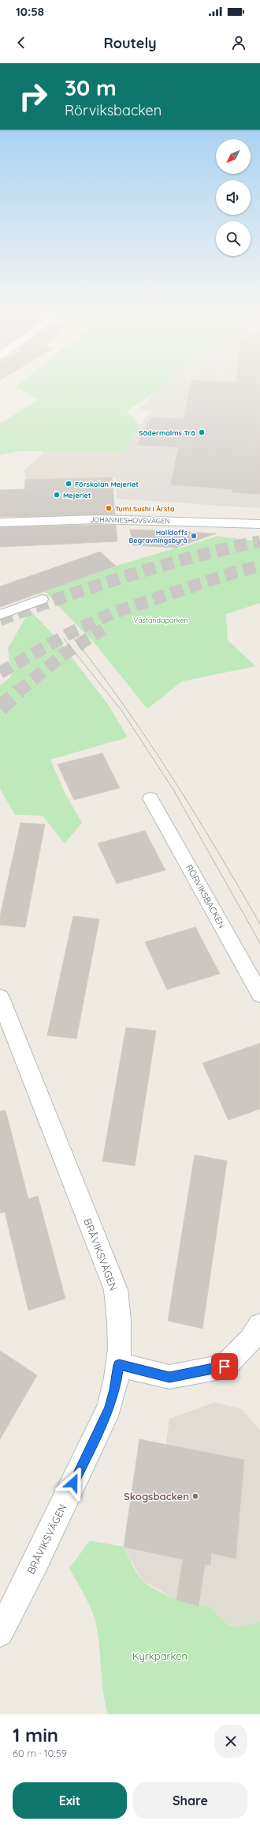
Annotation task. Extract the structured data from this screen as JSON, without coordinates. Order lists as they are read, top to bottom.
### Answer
{
  "streets": {
    "street": ["JOHANNESHOVSVÄGEN", "RÖRVIKSBACKEN", "BRÅVIKSVÄGEN"]
  },
  "parks": ["Väständaparken", "Kyrkparken"],
  "places": [
    "Södermalms Trä",
    "Förskolan Mejeriet",
    "Mejeriet",
    "Tumi Sushi i Årsta",
    "Halldoffs Begravningsbyrå",
    "Skogsbacken"
  ],
  "north": "bottom left",
  "page": {
    "status": "10:58",
    "header": "Routely",
    "turn": ["30 m", "Rörviksbacken"],
    "heading": ["1 min", "60 m · 10:59"],
    "buttons": ["Exit", "Share"]
  }
}
